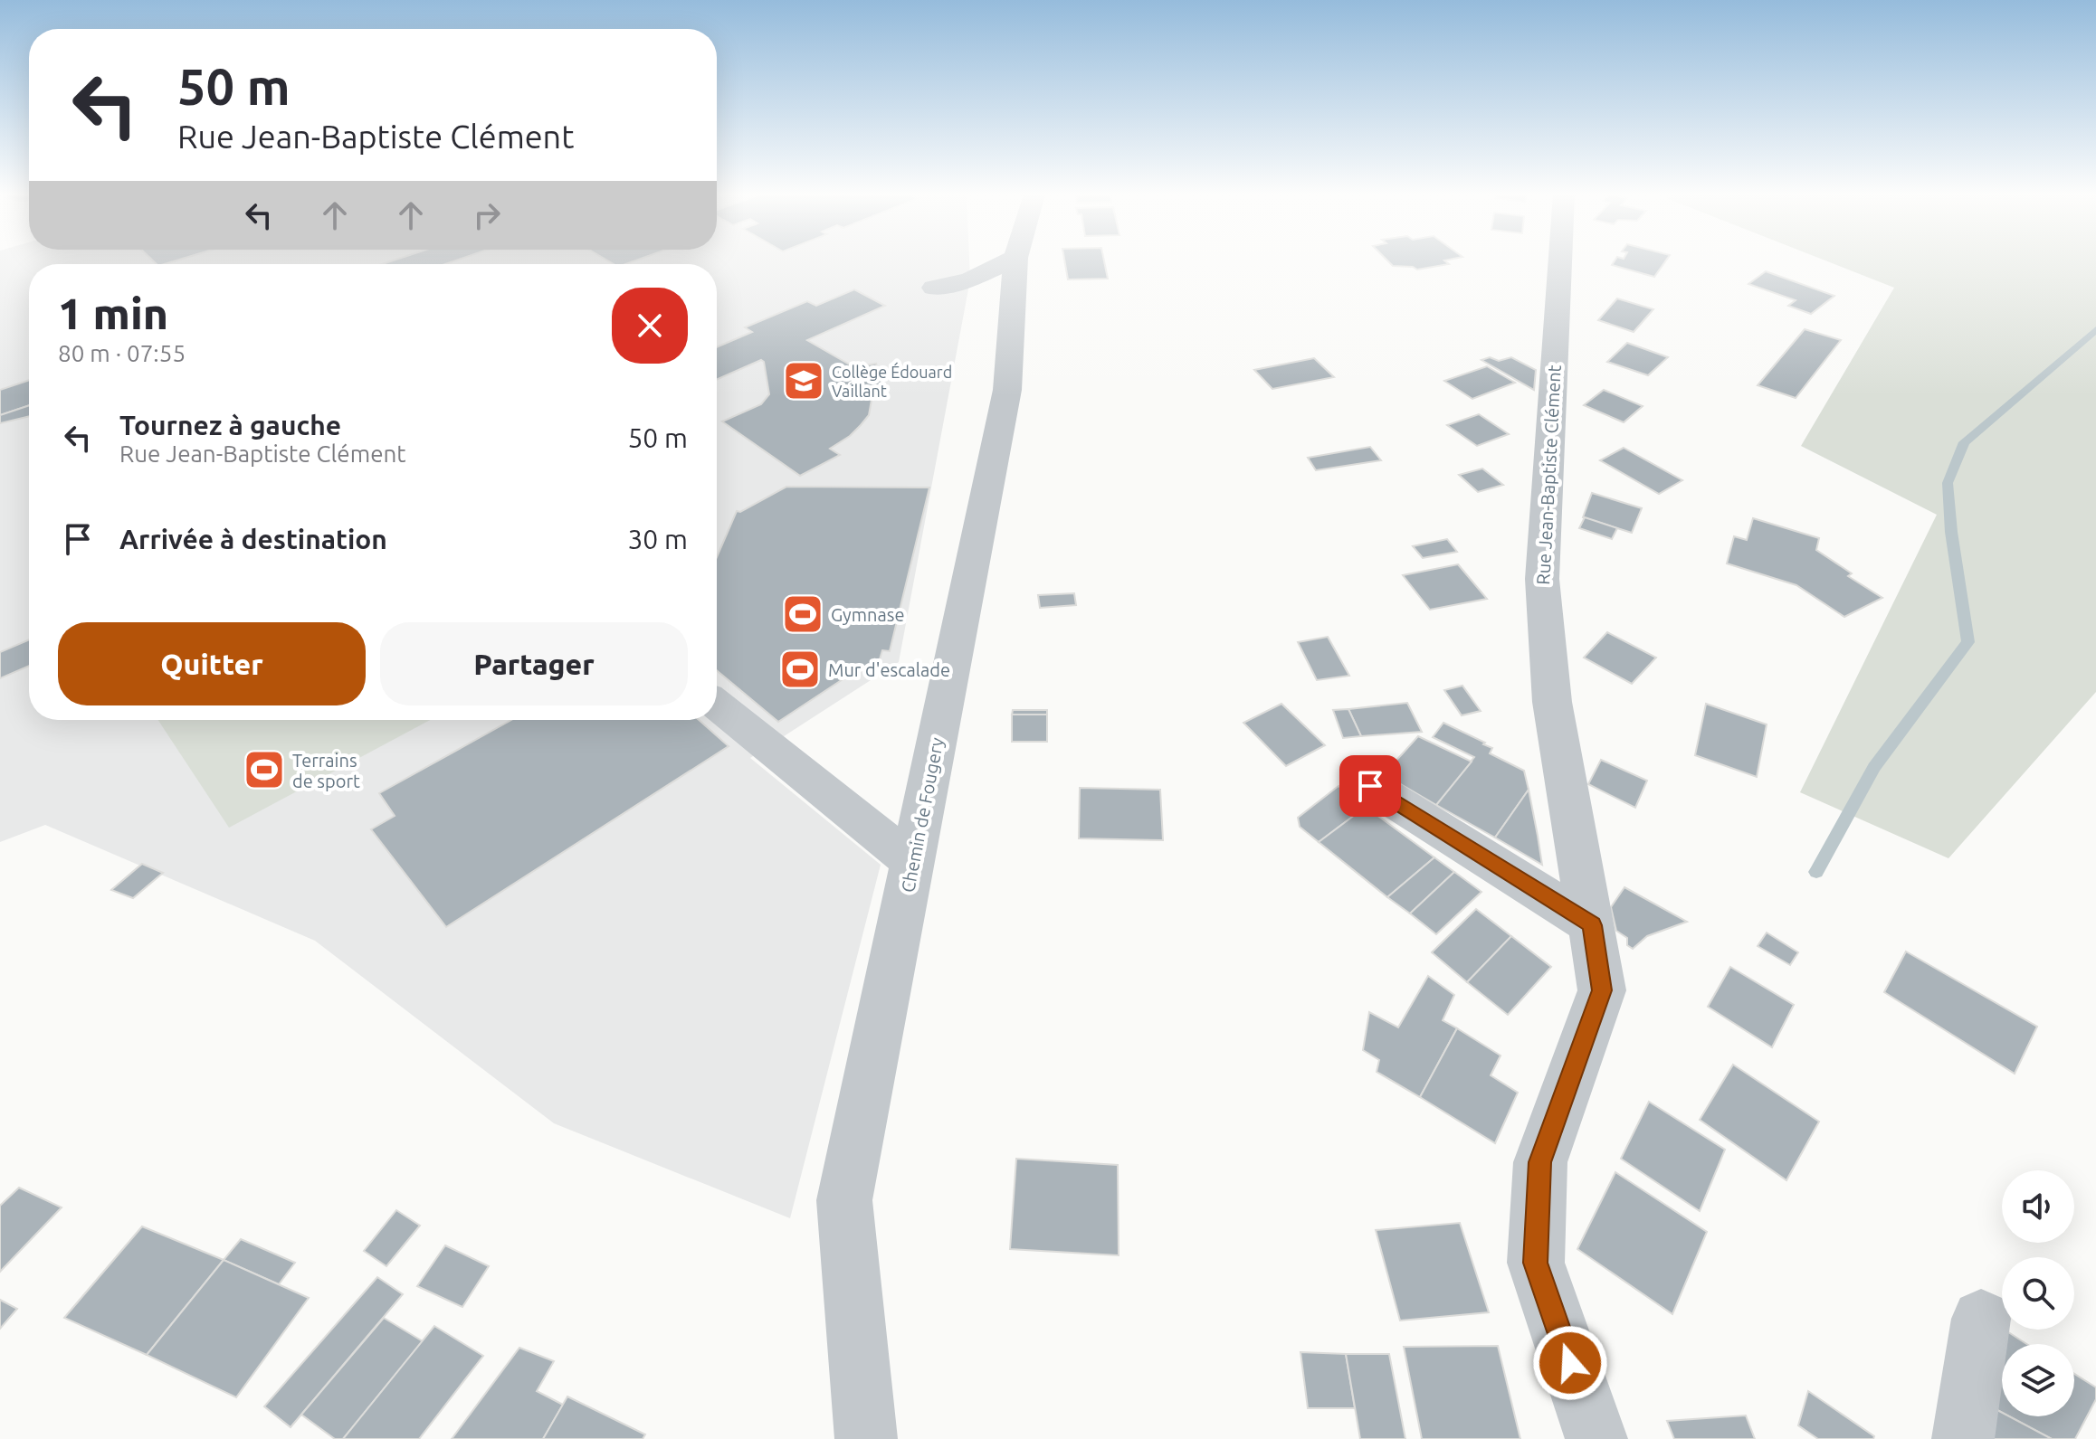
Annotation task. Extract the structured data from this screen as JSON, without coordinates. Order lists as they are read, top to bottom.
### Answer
{
  "streets": {
    "street": ["Rue Jean-Baptiste Clément", "Chemin de Fougery"]
  },
  "places": {
    "school or university": ["Collège Édouard Vaillant"],
    "sports": ["Gymnase", "Mur d'escalade", "Terrains de sport"]
  },
  "page": {
    "turn": ["50 m", "Rue Jean-Baptiste Clément"],
    "heading": ["1 min", "80 m · 07:55"],
    "list": [
      {
        "name": "Tournez à gauche",
        "note": "Rue Jean-Baptiste Clément",
        "value": "50 m"
      },
      {
        "name": "Arrivée à destination",
        "value": "30 m"
      }
    ],
    "buttons": ["Quitter", "Partager"]
  }
}
